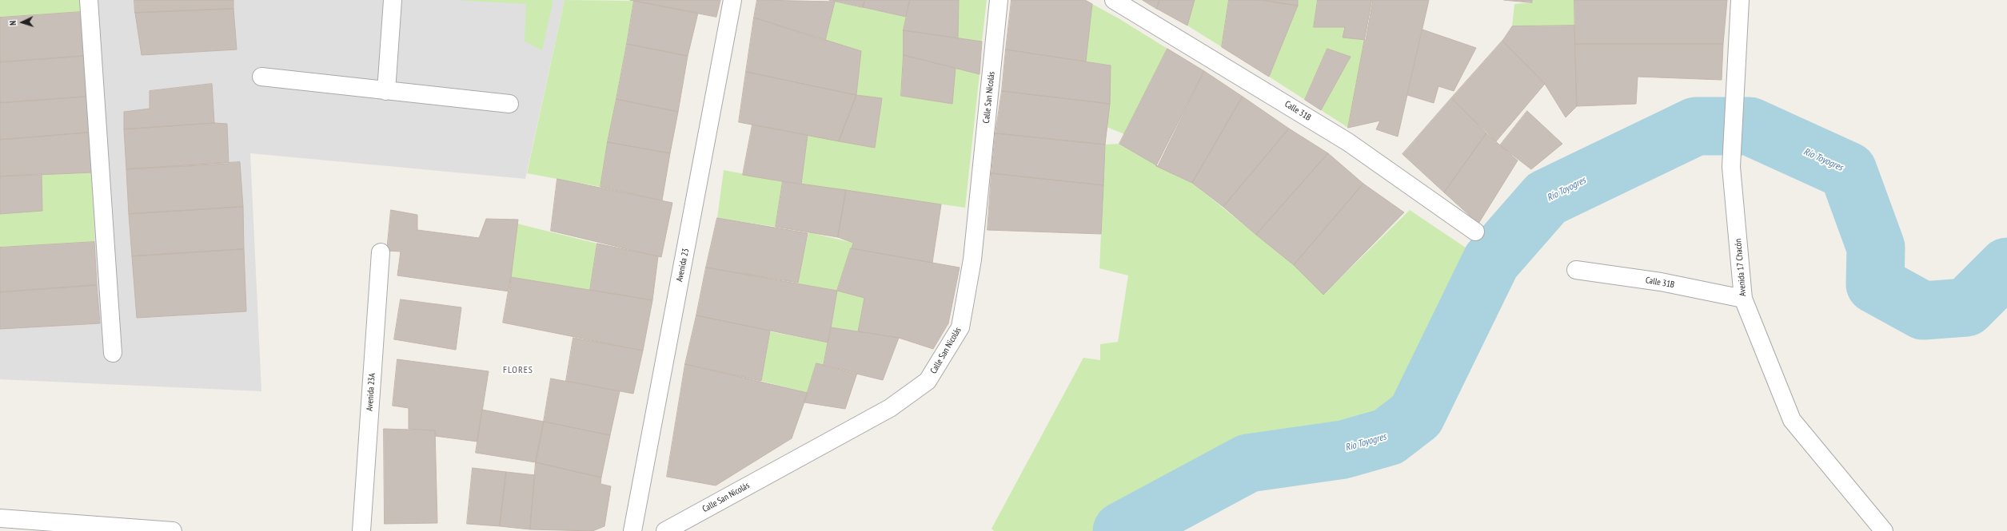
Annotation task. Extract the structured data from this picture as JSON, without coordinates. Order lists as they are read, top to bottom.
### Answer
{
  "streets": {
    "street": [
      "Calle San Nicolás",
      "Calle 31B",
      "Avenida 23",
      "Avenida 17 Chacón",
      "Avenida 23A"
    ]
  },
  "crossings": [
    ["Calle 31B", "Avenida 17 Chacón"]
  ],
  "districts": ["FLORES"],
  "water": ["Río Toyogres"],
  "north": "left"
}
